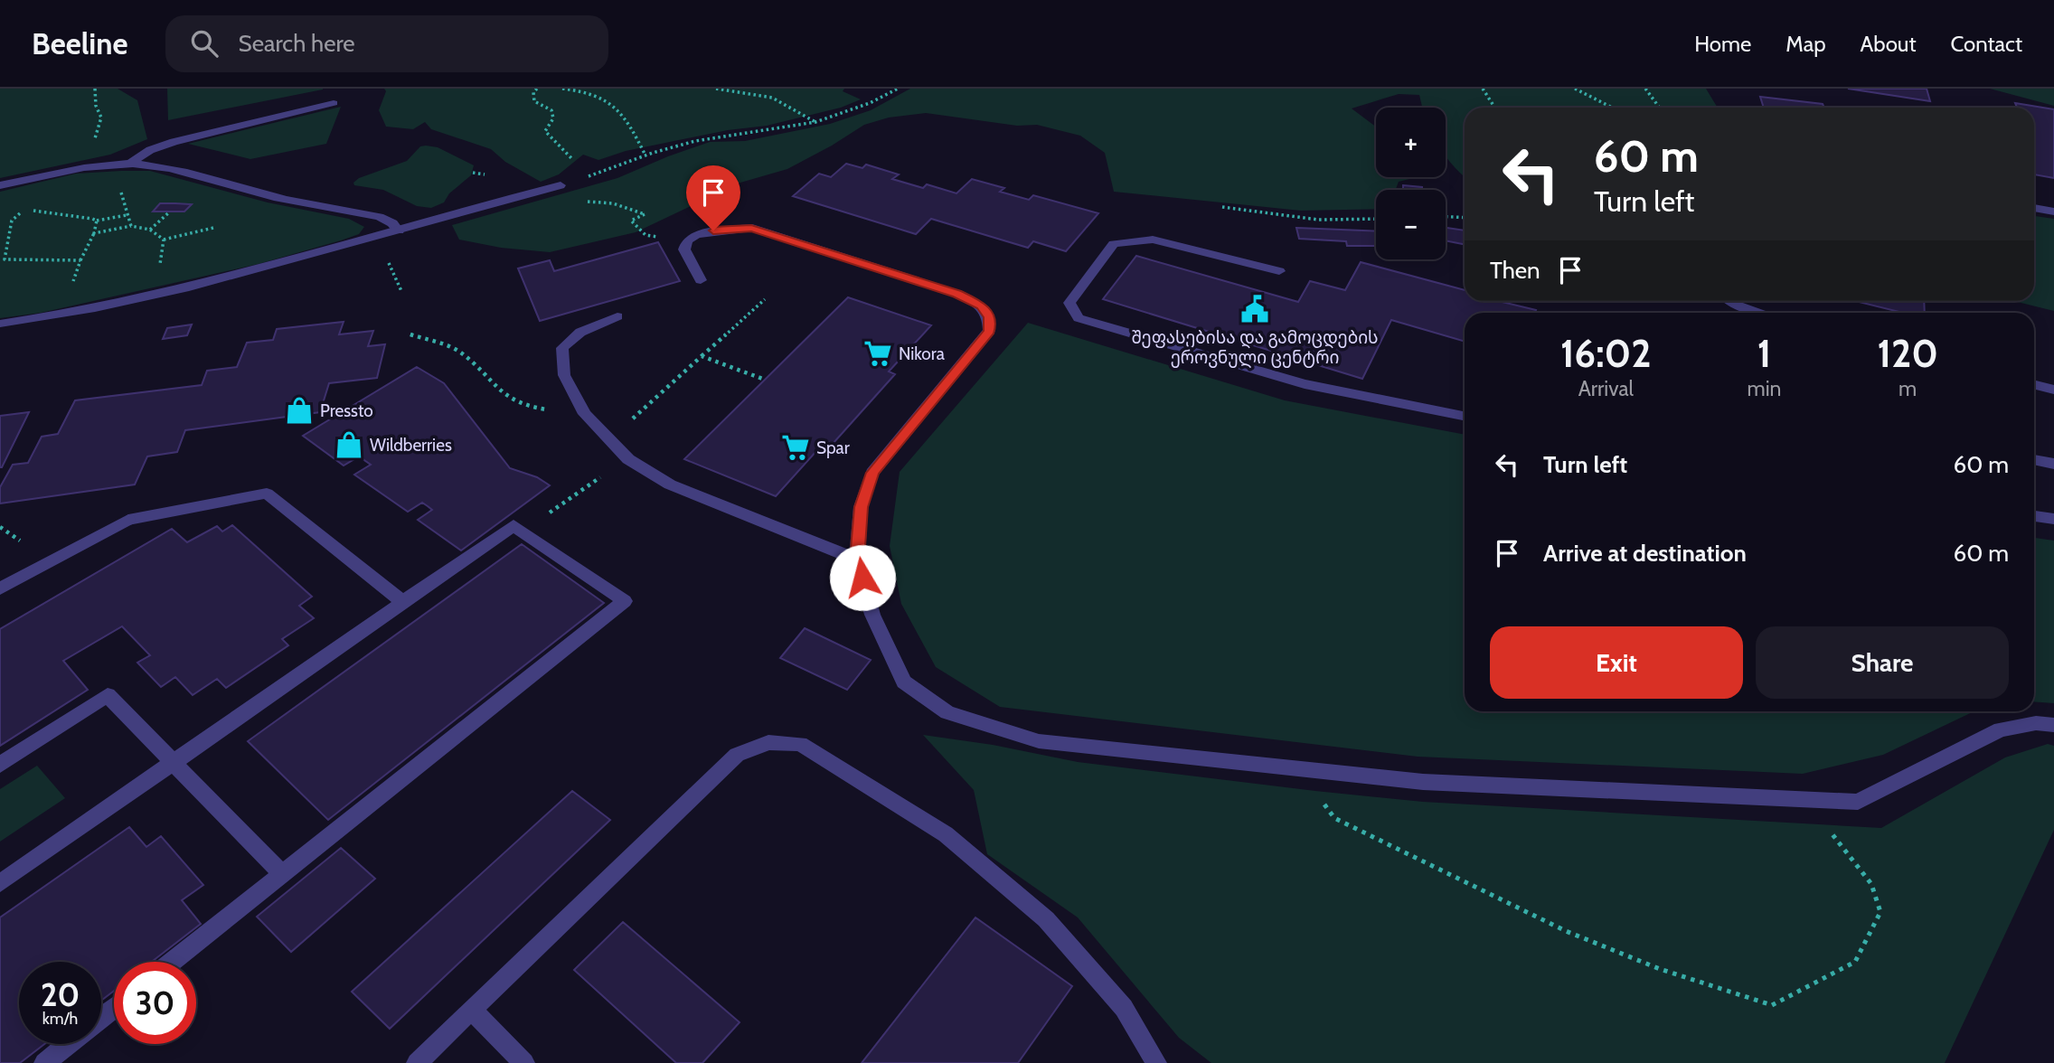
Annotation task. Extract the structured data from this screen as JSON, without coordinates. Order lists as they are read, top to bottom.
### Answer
{
  "places": {
    "public building": ["შეფასებისა და გამოცდების ეროვნული ცენტრი"],
    "supermarket": ["Nikora", "Spar"],
    "shop": ["Pressto", "Wildberries"]
  },
  "page": {
    "header": "Beeline",
    "search": "Search here",
    "nav": [
      "Home",
      "Map",
      "About",
      "Contact"
    ],
    "map_buttons": ["+", "−"],
    "turn": ["60 m", "Turn left"],
    "then": "Then",
    "eta": [
      "16:02",
      "Arrival",
      "1",
      "min",
      "120",
      "m"
    ],
    "list": [
      {
        "name": "Turn left",
        "value": "60 m"
      },
      {
        "name": "Arrive at destination",
        "value": "60 m"
      }
    ],
    "buttons": ["Exit", "Share"],
    "speed": "20 km/h",
    "limit": "30"
  }
}
